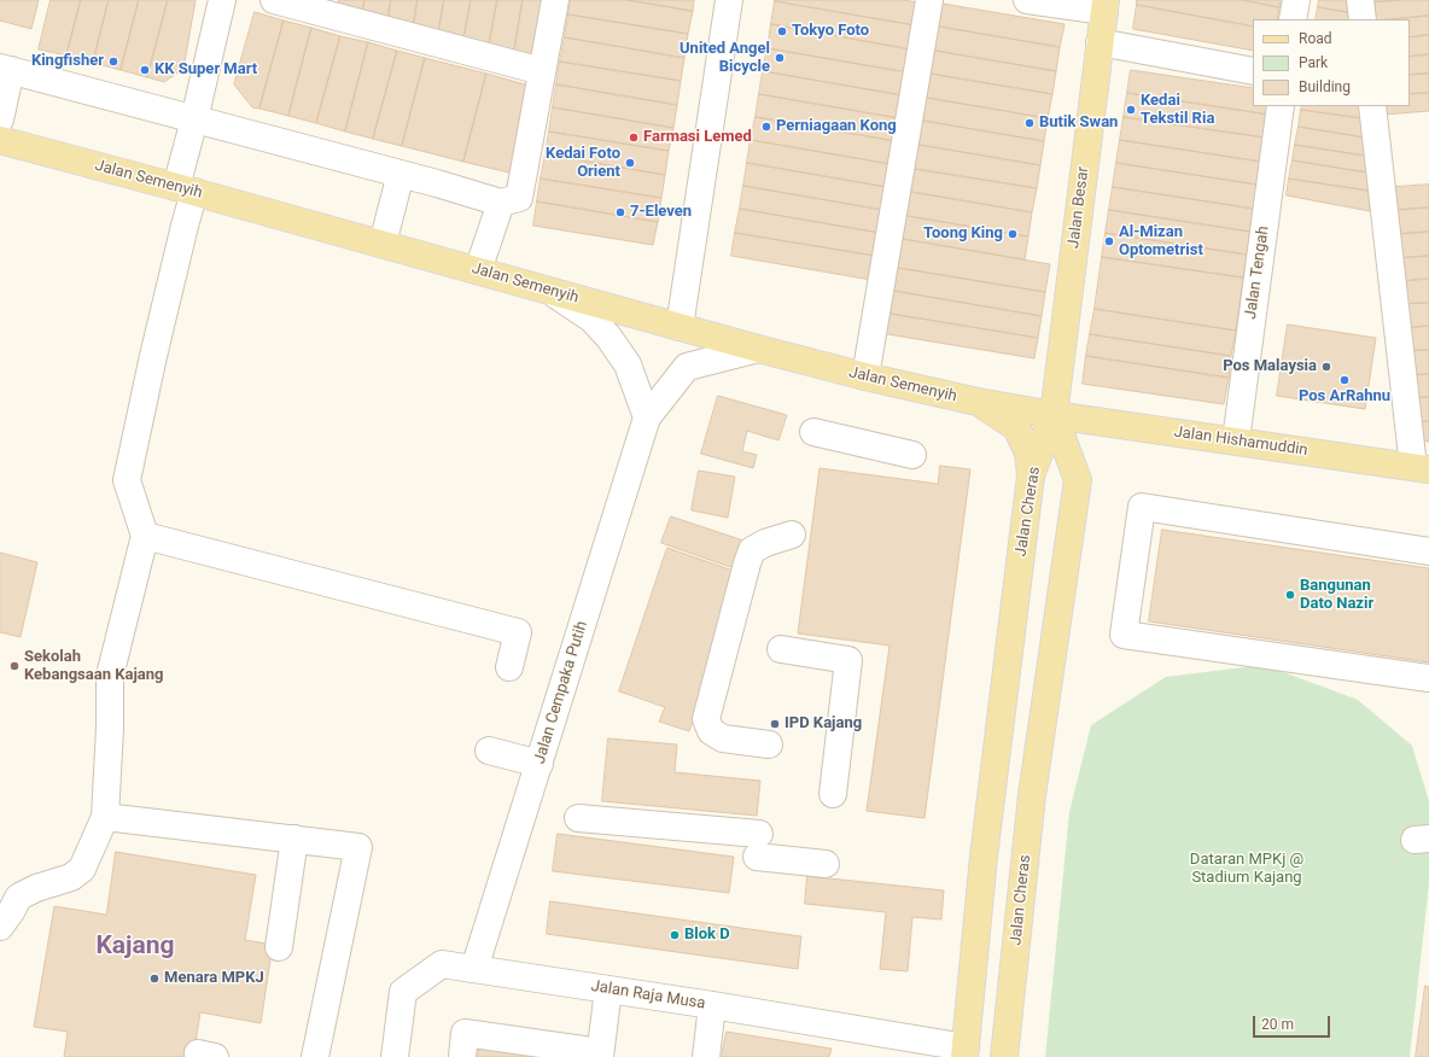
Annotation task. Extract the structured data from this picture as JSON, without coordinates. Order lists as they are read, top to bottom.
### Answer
{
  "streets": {
    "main road": [
      "Jalan Semenyih",
      "Jalan Besar",
      "Jalan Hishamuddin",
      "Jalan Cheras"
    ],
    "street": ["Jalan Tengah", "Jalan Cempaka Putih", "Jalan Raja Musa"]
  },
  "crossings": [
    ["Jalan Semenyih", "Jalan Besar"],
    ["Jalan Semenyih", "Jalan Hishamuddin"],
    ["Jalan Semenyih", "Jalan Cheras"],
    ["Jalan Semenyih", "Jalan Cempaka Putih"],
    ["Jalan Besar", "Jalan Hishamuddin"],
    ["Jalan Besar", "Jalan Cheras"],
    ["Jalan Tengah", "Jalan Hishamuddin"],
    ["Jalan Hishamuddin", "Jalan Cheras"],
    ["Jalan Cheras", "Jalan Raja Musa"],
    ["Jalan Cempaka Putih", "Jalan Raja Musa"]
  ],
  "districts": ["Kajang"],
  "parks": ["Dataran MPKj @ Stadium Kajang"],
  "places": [
    "Tokyo Foto",
    "United Angel Bicycle",
    "Kingfisher",
    "KK Super Mart",
    "Kedai Tekstil Ria",
    "Butik Swan",
    "Perniagaan Kong",
    "Farmasi Lemed",
    "Kedai Foto Orient",
    "7-Eleven",
    "Toong King",
    "Al-Mizan Optometrist",
    "Pos Malaysia",
    "Pos ArRahnu",
    "Bangunan Dato Nazir",
    "Sekolah Kebangsaan Kajang",
    "IPD Kajang",
    "Blok D",
    "Menara MPKJ"
  ],
  "legend": ["Road", "Park", "Building"],
  "scale_bar": "20 m"
}
